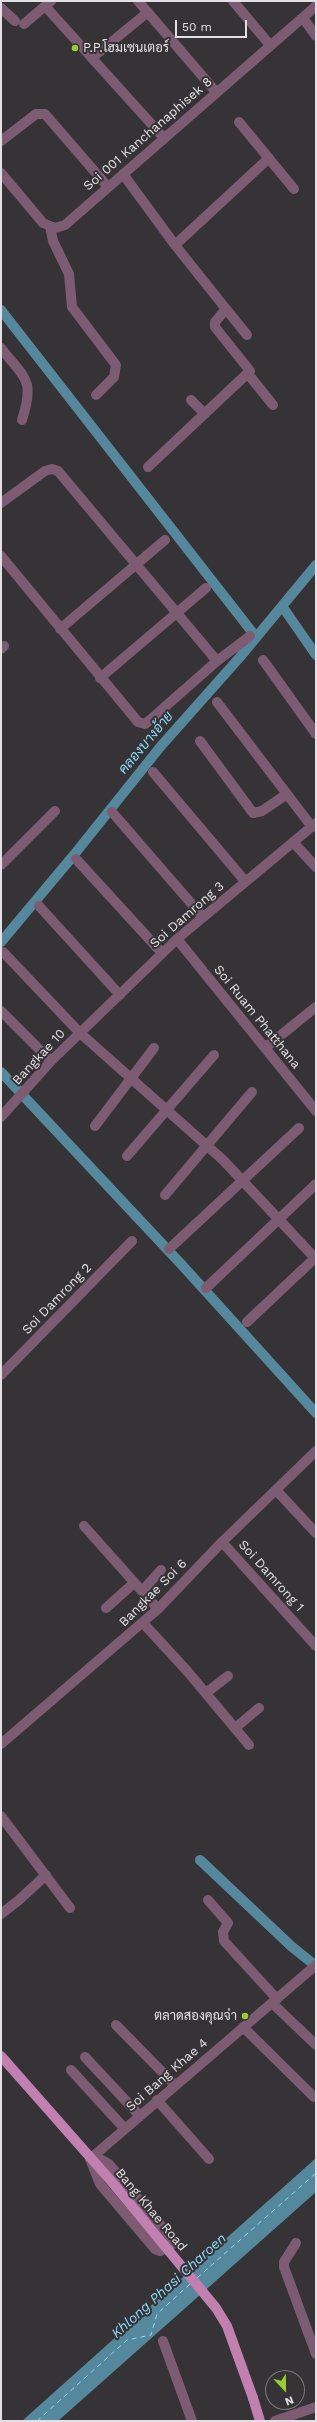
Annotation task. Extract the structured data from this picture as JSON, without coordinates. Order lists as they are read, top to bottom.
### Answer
{
  "streets": {
    "main road": ["Bang Khae Road"],
    "street": [
      "Soi 001 Kanchanaphisek 8",
      "Soi Damrong 3",
      "Soi Ruam Phatthana",
      "Bangkae 10",
      "Soi Damrong 2",
      "Soi Damrong 1",
      "Bangkae Soi 6",
      "Soi Bang Khae 4"
    ]
  },
  "crossings": [
    ["Soi Damrong 3", "Soi Ruam Phatthana"],
    ["Soi Damrong 3", "Bangkae 10"],
    ["Soi Damrong 1", "Bangkae Soi 6"],
    ["Soi Bang Khae 4", "Bang Khae Road"]
  ],
  "water": ["คลองบางอ้าย", "Khlong Phasi Charoen"],
  "places": ["P.P.โฮมเซนเตอร์", "ตลาดสองคุณจ่า"],
  "scale_bar": "50 m",
  "north": "bottom"
}
